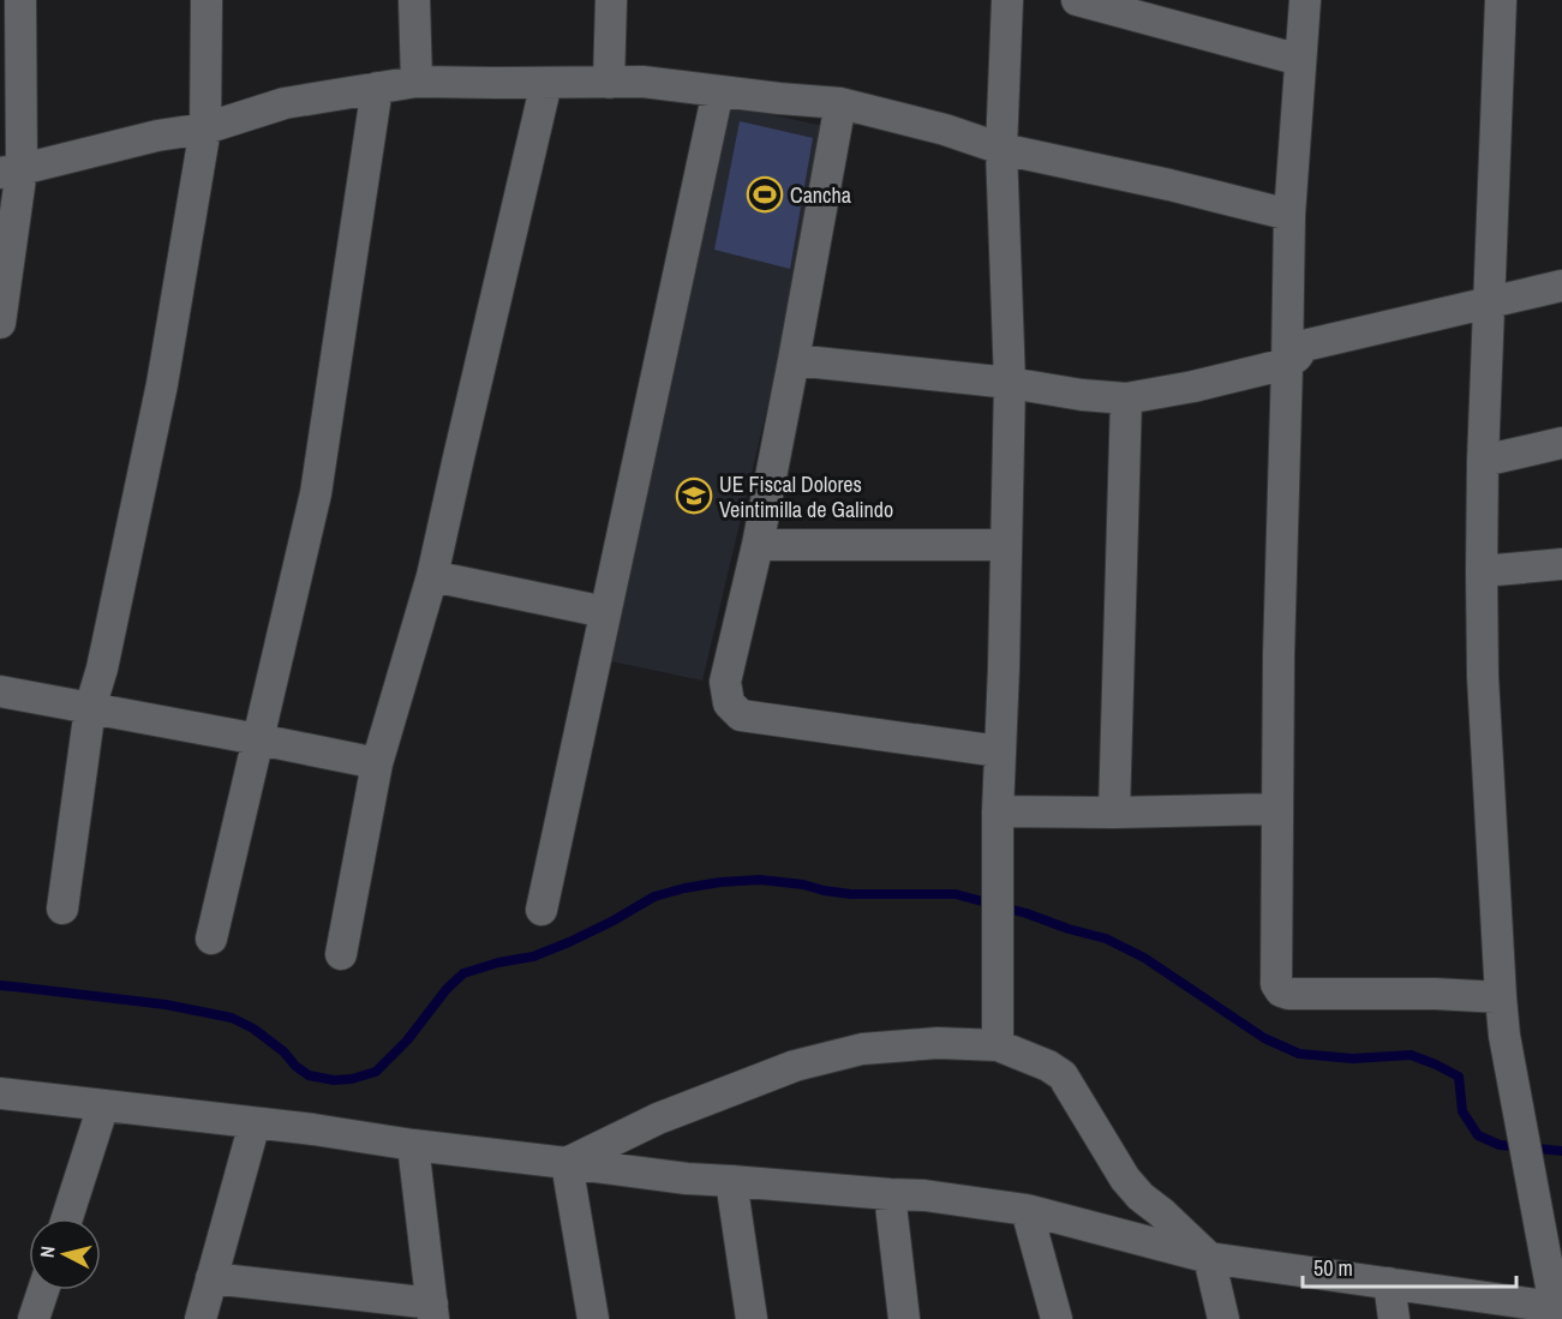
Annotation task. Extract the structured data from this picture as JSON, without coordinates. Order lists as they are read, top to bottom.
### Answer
{
  "places": {
    "sports": ["Cancha"],
    "school or university": ["UE Fiscal Dolores Veintimilla de Galindo"]
  },
  "scale_bar": "50 m",
  "north": "left"
}
